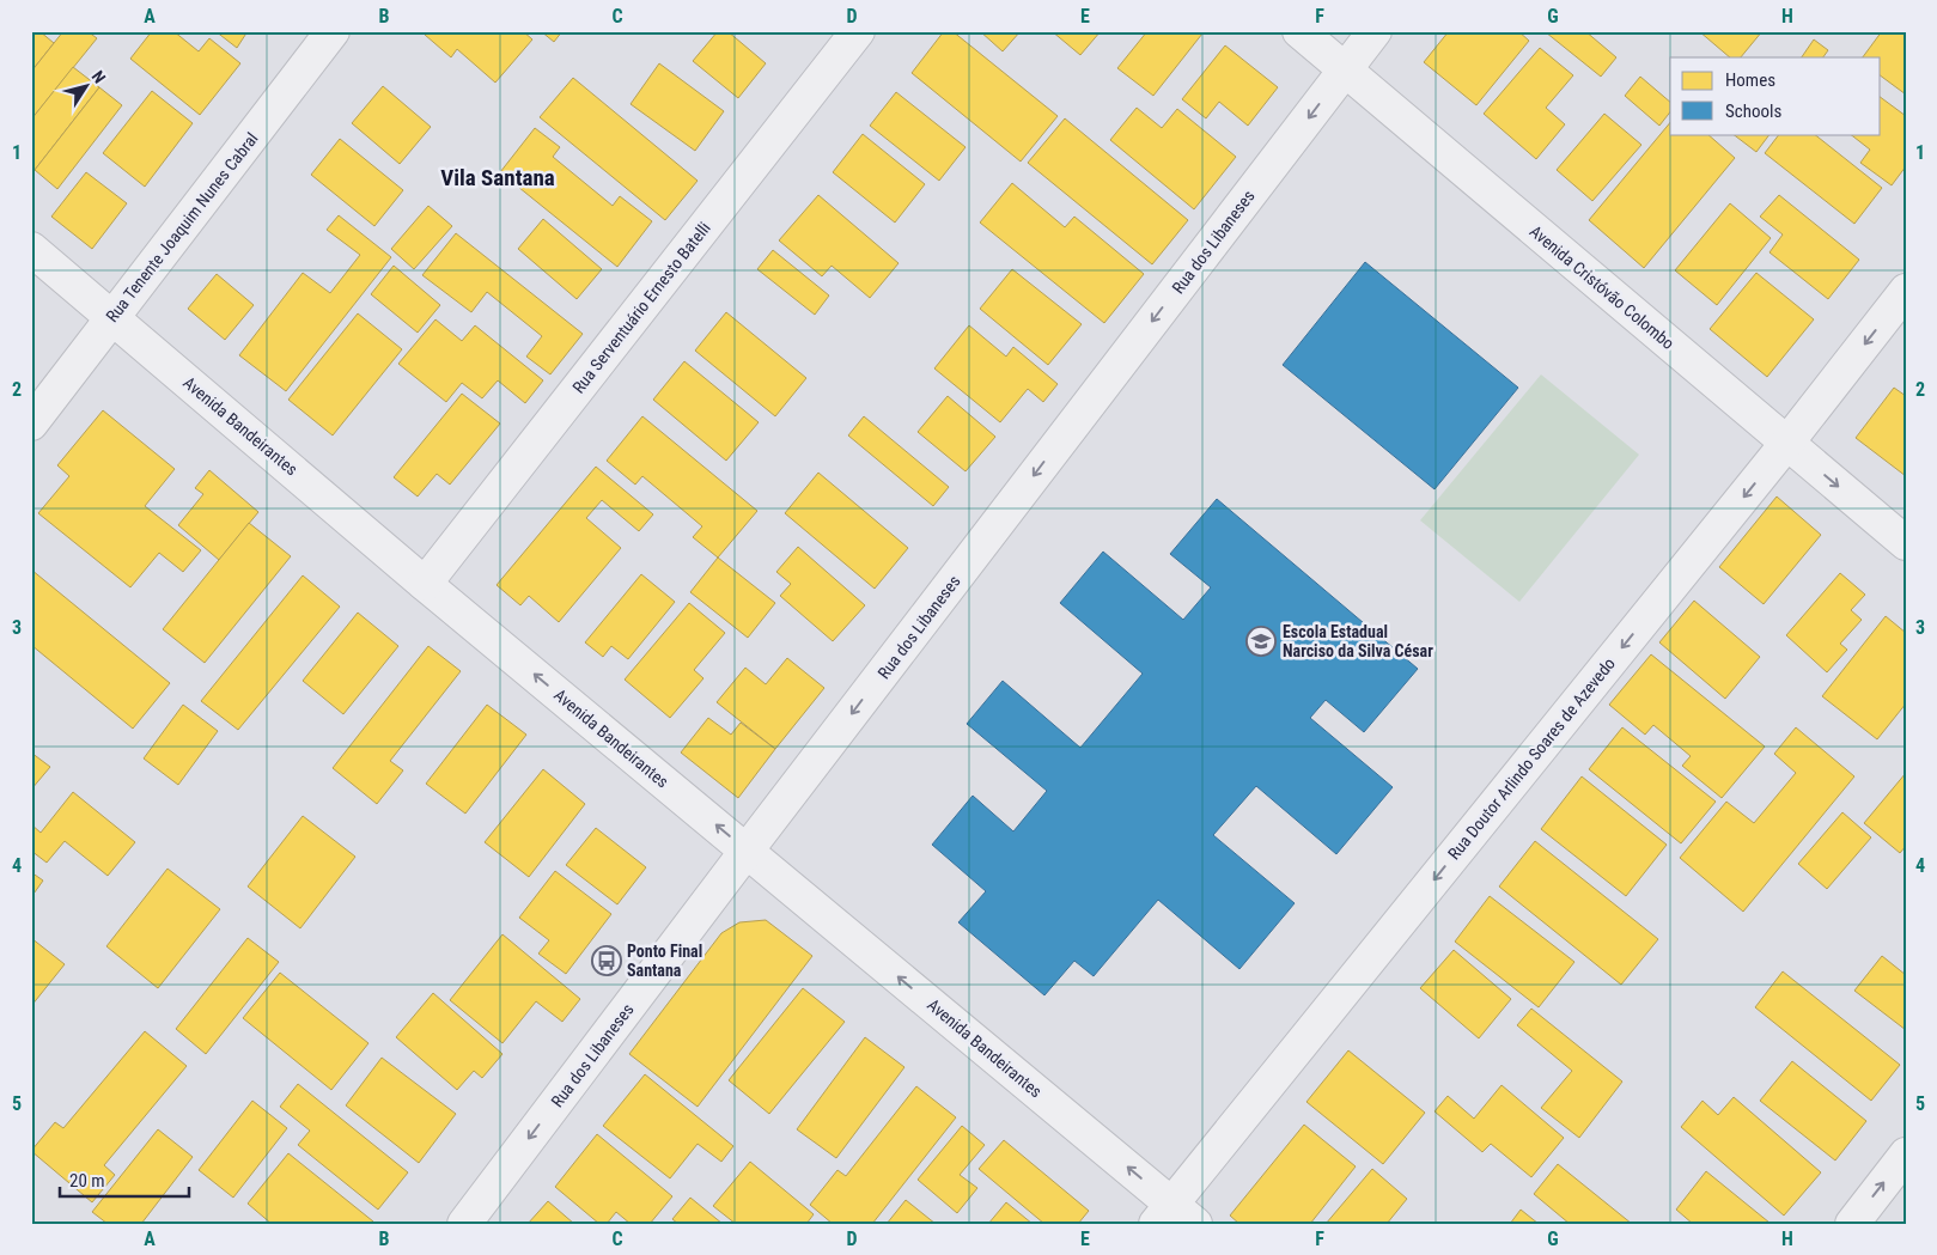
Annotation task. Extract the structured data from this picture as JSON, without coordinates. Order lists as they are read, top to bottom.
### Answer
{
  "streets": {
    "street": [
      "Rua Tenente Joaquim Nunes Cabral",
      "Rua dos Libaneses",
      "Avenida Cristóvão Colombo",
      "Rua Serventuário Ernesto Batelli",
      "Avenida Bandeirantes",
      "Rua Doutor Arlindo Soares de Azevedo"
    ]
  },
  "crossings": [
    ["Rua Tenente Joaquim Nunes Cabral", "Avenida Bandeirantes"],
    ["Rua dos Libaneses", "Avenida Cristóvão Colombo"],
    ["Rua dos Libaneses", "Avenida Bandeirantes"],
    ["Avenida Cristóvão Colombo", "Rua Doutor Arlindo Soares de Azevedo"],
    ["Rua Serventuário Ernesto Batelli", "Avenida Bandeirantes"],
    ["Avenida Bandeirantes", "Rua Doutor Arlindo Soares de Azevedo"]
  ],
  "one_way": ["Rua dos Libaneses", "Avenida Bandeirantes", "Rua Doutor Arlindo Soares de Azevedo"],
  "districts": ["Vila Santana"],
  "places": {
    "school or university": ["Escola Estadual Narciso da Silva César"],
    "bus stop": ["Ponto Final Santana"]
  },
  "legend": ["Homes", "Schools"],
  "scale_bar": "20 m",
  "north": "top right",
  "grid": {
    "columns": [
      "A",
      "B",
      "C",
      "D",
      "E",
      "F",
      "G",
      "H"
    ],
    "rows": [
      "1",
      "2",
      "3",
      "4",
      "5"
    ]
  }
}
